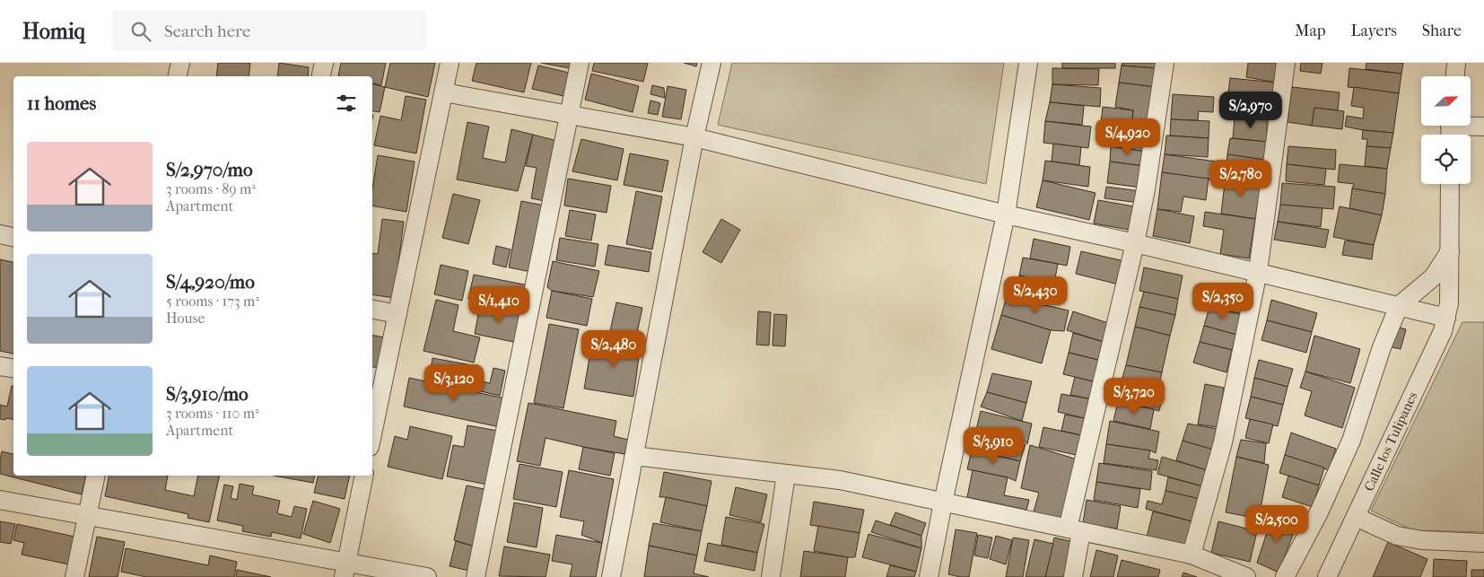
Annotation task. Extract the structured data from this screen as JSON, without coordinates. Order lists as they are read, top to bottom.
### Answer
{
  "streets": {
    "street": ["Calle los Tulipanes"]
  },
  "north": "top right",
  "page": {
    "header": "Homiq",
    "search": "Search here",
    "nav": ["Map", "Layers", "Share"],
    "heading": "11 homes",
    "price": [
      "S/2,970",
      "S/4,920",
      "S/2,780",
      "S/2,430",
      "S/2,350",
      "S/1,410",
      "S/2,480",
      "S/3,120",
      "S/3,720",
      "S/3,910",
      "S/2,500"
    ],
    "list": [
      {
        "name": "S/2,970/mo",
        "note": "3 rooms · 89 m² · Apartment"
      },
      {
        "name": "S/4,920/mo",
        "note": "5 rooms · 173 m² · House"
      },
      {
        "name": "S/3,910/mo",
        "note": "3 rooms · 110 m² · Apartment"
      }
    ]
  }
}
